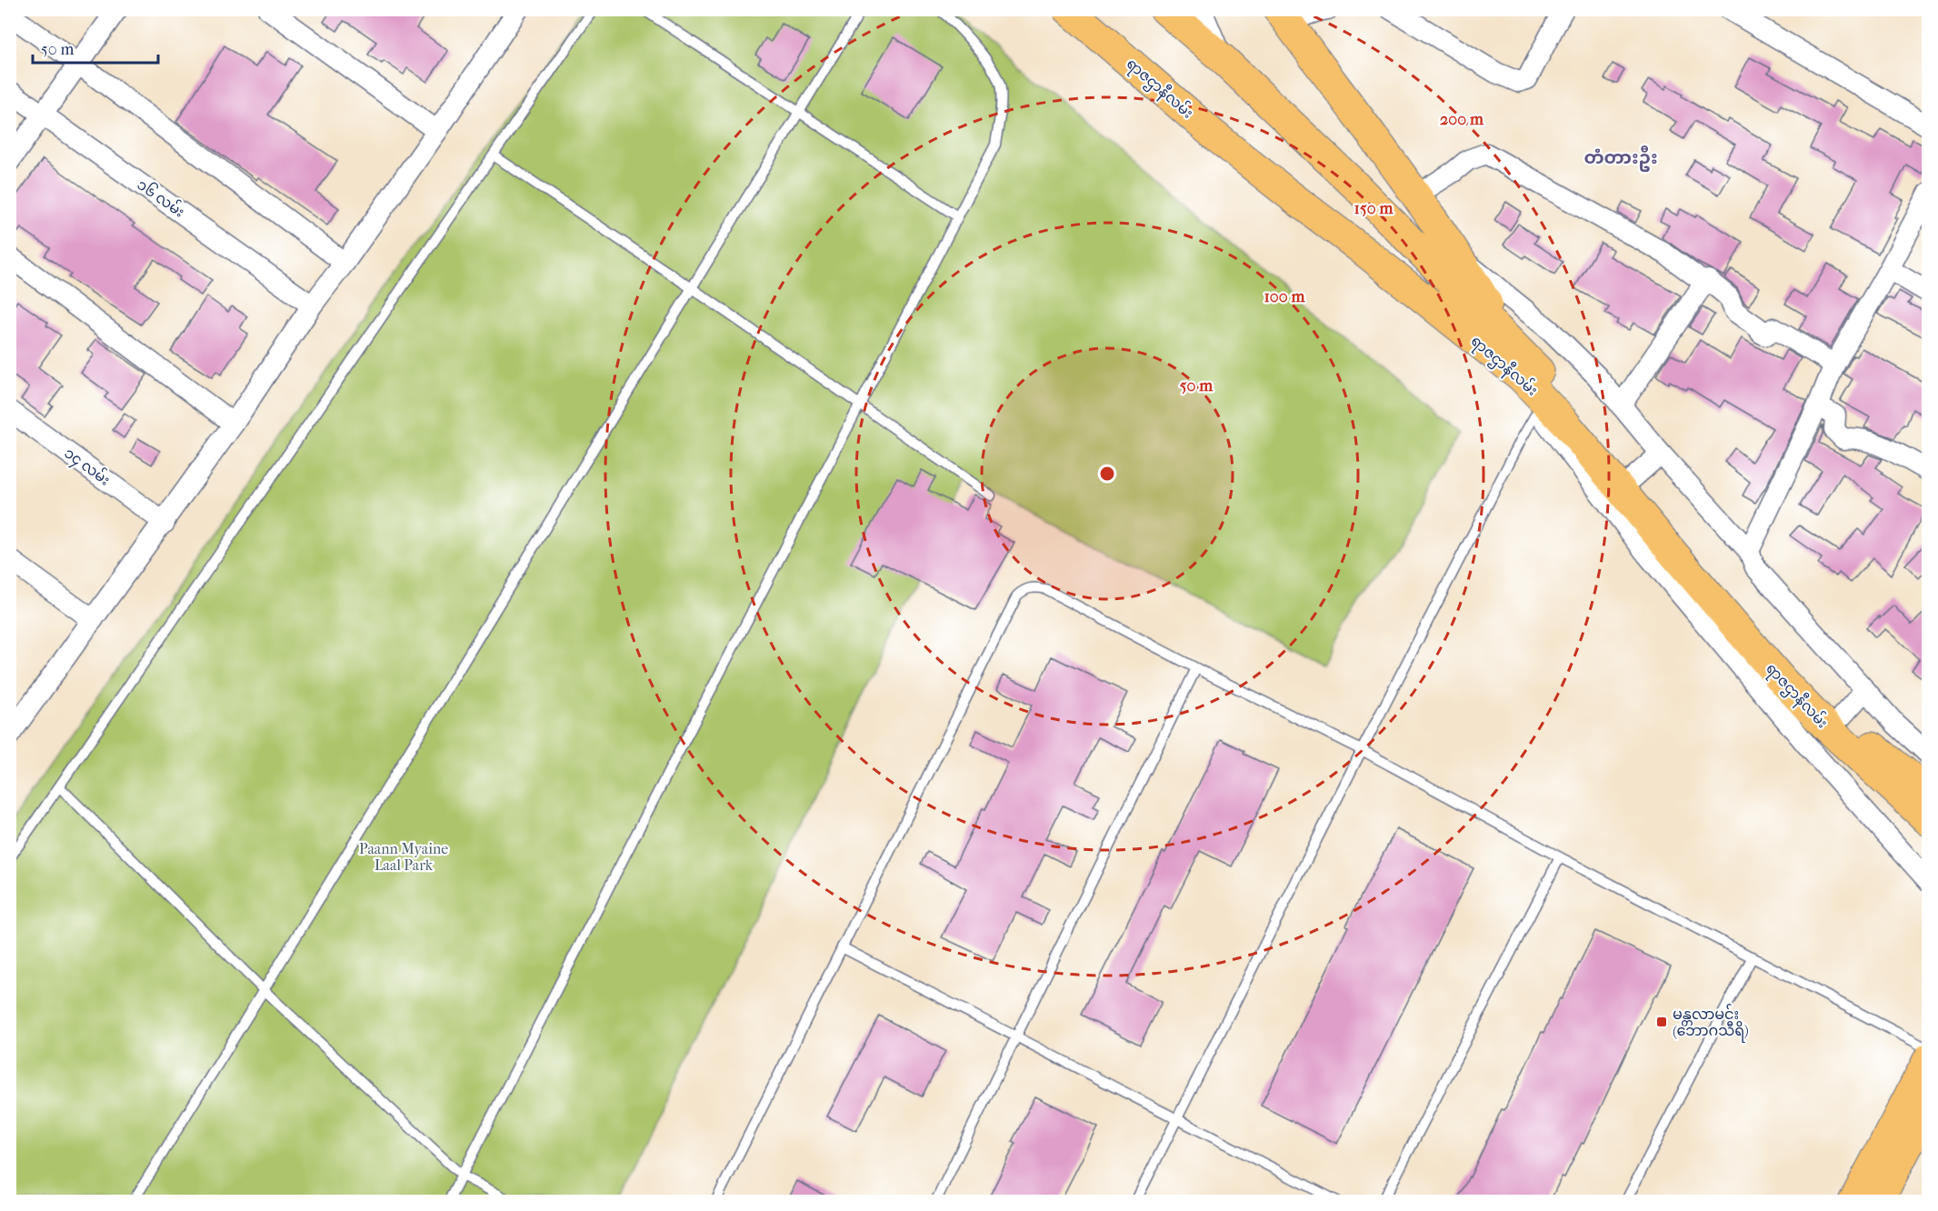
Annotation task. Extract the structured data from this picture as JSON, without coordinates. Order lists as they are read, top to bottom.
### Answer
{
  "streets": {
    "main road": ["ရာဇဌာနီလမ်း"],
    "street": ["၁၆ လမ်း", "၁၄ လမ်း"]
  },
  "districts": ["တံတားဦး"],
  "parks": ["Paann Myaine Laal Park"],
  "places": {
    "transit": ["မန္တလာမင်း (ဘောဂသီရိ)"]
  },
  "scale_bar": "50 m",
  "rings": [
    "200 m",
    "150 m",
    "100 m",
    "50 m"
  ]
}
